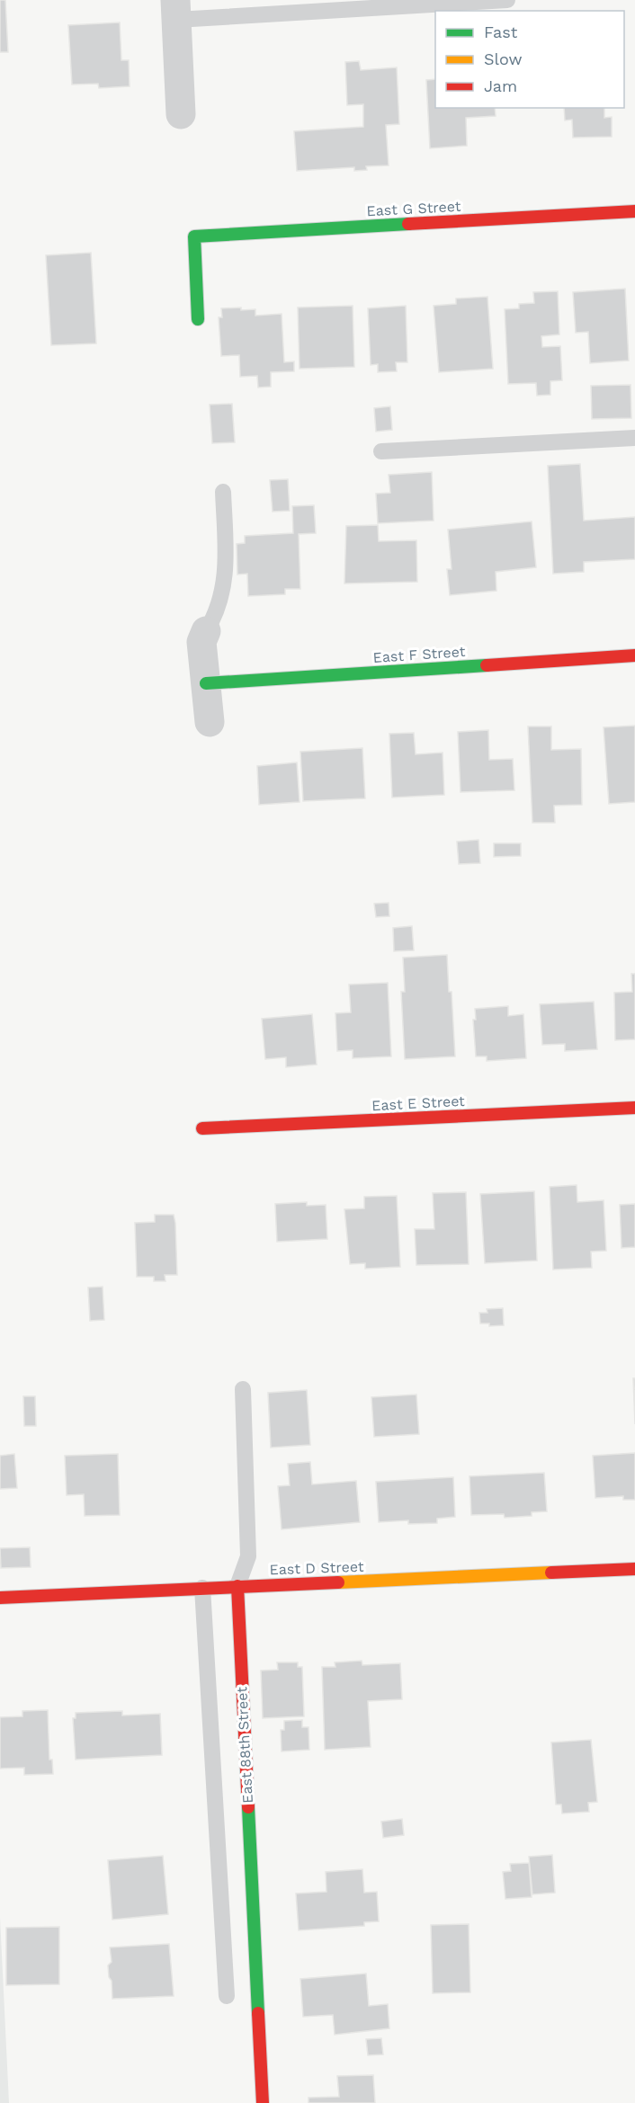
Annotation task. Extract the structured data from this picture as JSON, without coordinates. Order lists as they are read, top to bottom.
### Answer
{
  "streets": {
    "street": [
      "East G Street",
      "East F Street",
      "East E Street",
      "East D Street",
      "East 88th Street"
    ]
  },
  "crossings": [
    ["East D Street", "East 88th Street"]
  ],
  "legend": ["Fast", "Slow", "Jam"]
}
